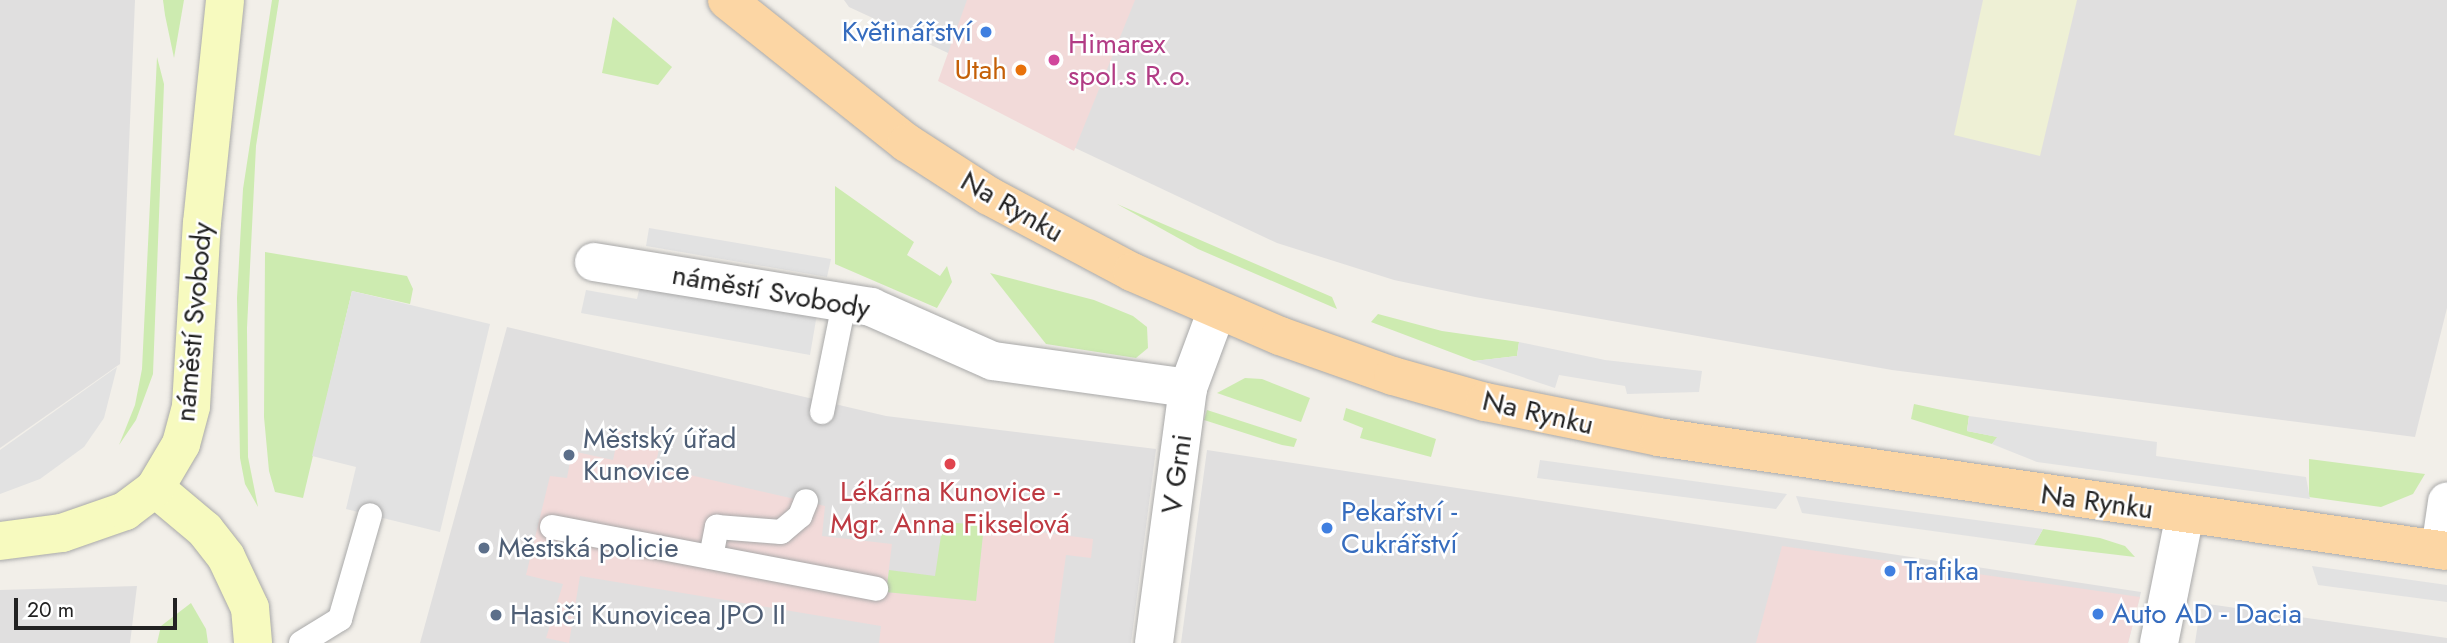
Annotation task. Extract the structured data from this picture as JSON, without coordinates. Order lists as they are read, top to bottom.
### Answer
{
  "streets": {
    "main road": ["Na Rynku", "náměstí Svobody"],
    "street": ["V Grni"]
  },
  "crossings": [
    ["Na Rynku", "V Grni"],
    ["náměstí Svobody", "V Grni"]
  ],
  "places": [
    "Květinářství",
    "Himarex spol.s R.o.",
    "Utah",
    "Městský úřad Kunovice",
    "Lékárna Kunovice - Mgr. Anna Fikselová",
    "Pekařství - Cukrářství",
    "Městská policie",
    "Trafika",
    "Auto AD - Dacia",
    "Hasiči Kunovicea JPO II"
  ],
  "scale_bar": "20 m"
}
